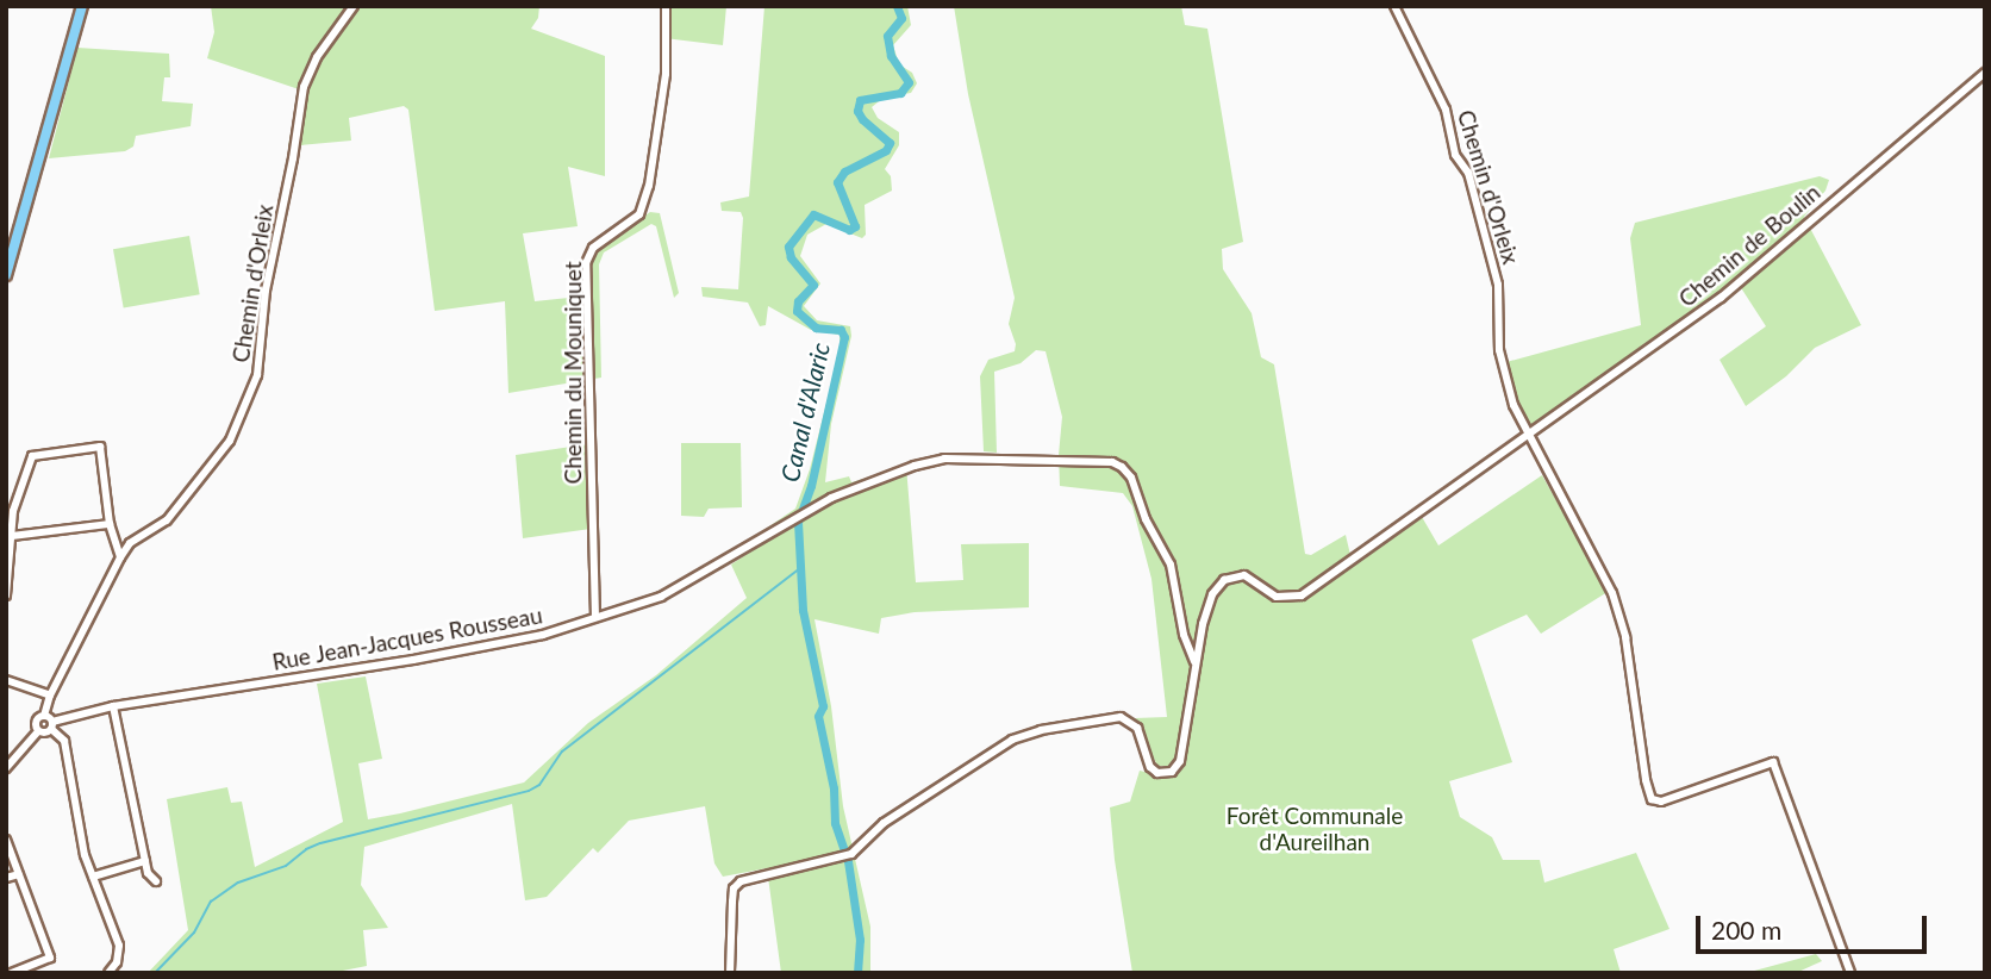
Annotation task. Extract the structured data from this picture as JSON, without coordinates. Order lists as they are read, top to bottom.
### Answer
{
  "streets": {
    "street": [
      "Chemin d'Orleix",
      "Chemin de Boulin",
      "Chemin du Mouniquet",
      "Rue Jean-Jacques Rousseau"
    ]
  },
  "crossings": [
    ["Chemin d'Orleix", "Chemin de Boulin"],
    ["Chemin d'Orleix", "Rue Jean-Jacques Rousseau"],
    ["Chemin de Boulin", "Rue Jean-Jacques Rousseau"],
    ["Chemin du Mouniquet", "Rue Jean-Jacques Rousseau"]
  ],
  "water": ["Canal d'Alaric"],
  "parks": ["Forêt Communale d'Aureilhan"],
  "scale_bar": "200 m"
}
